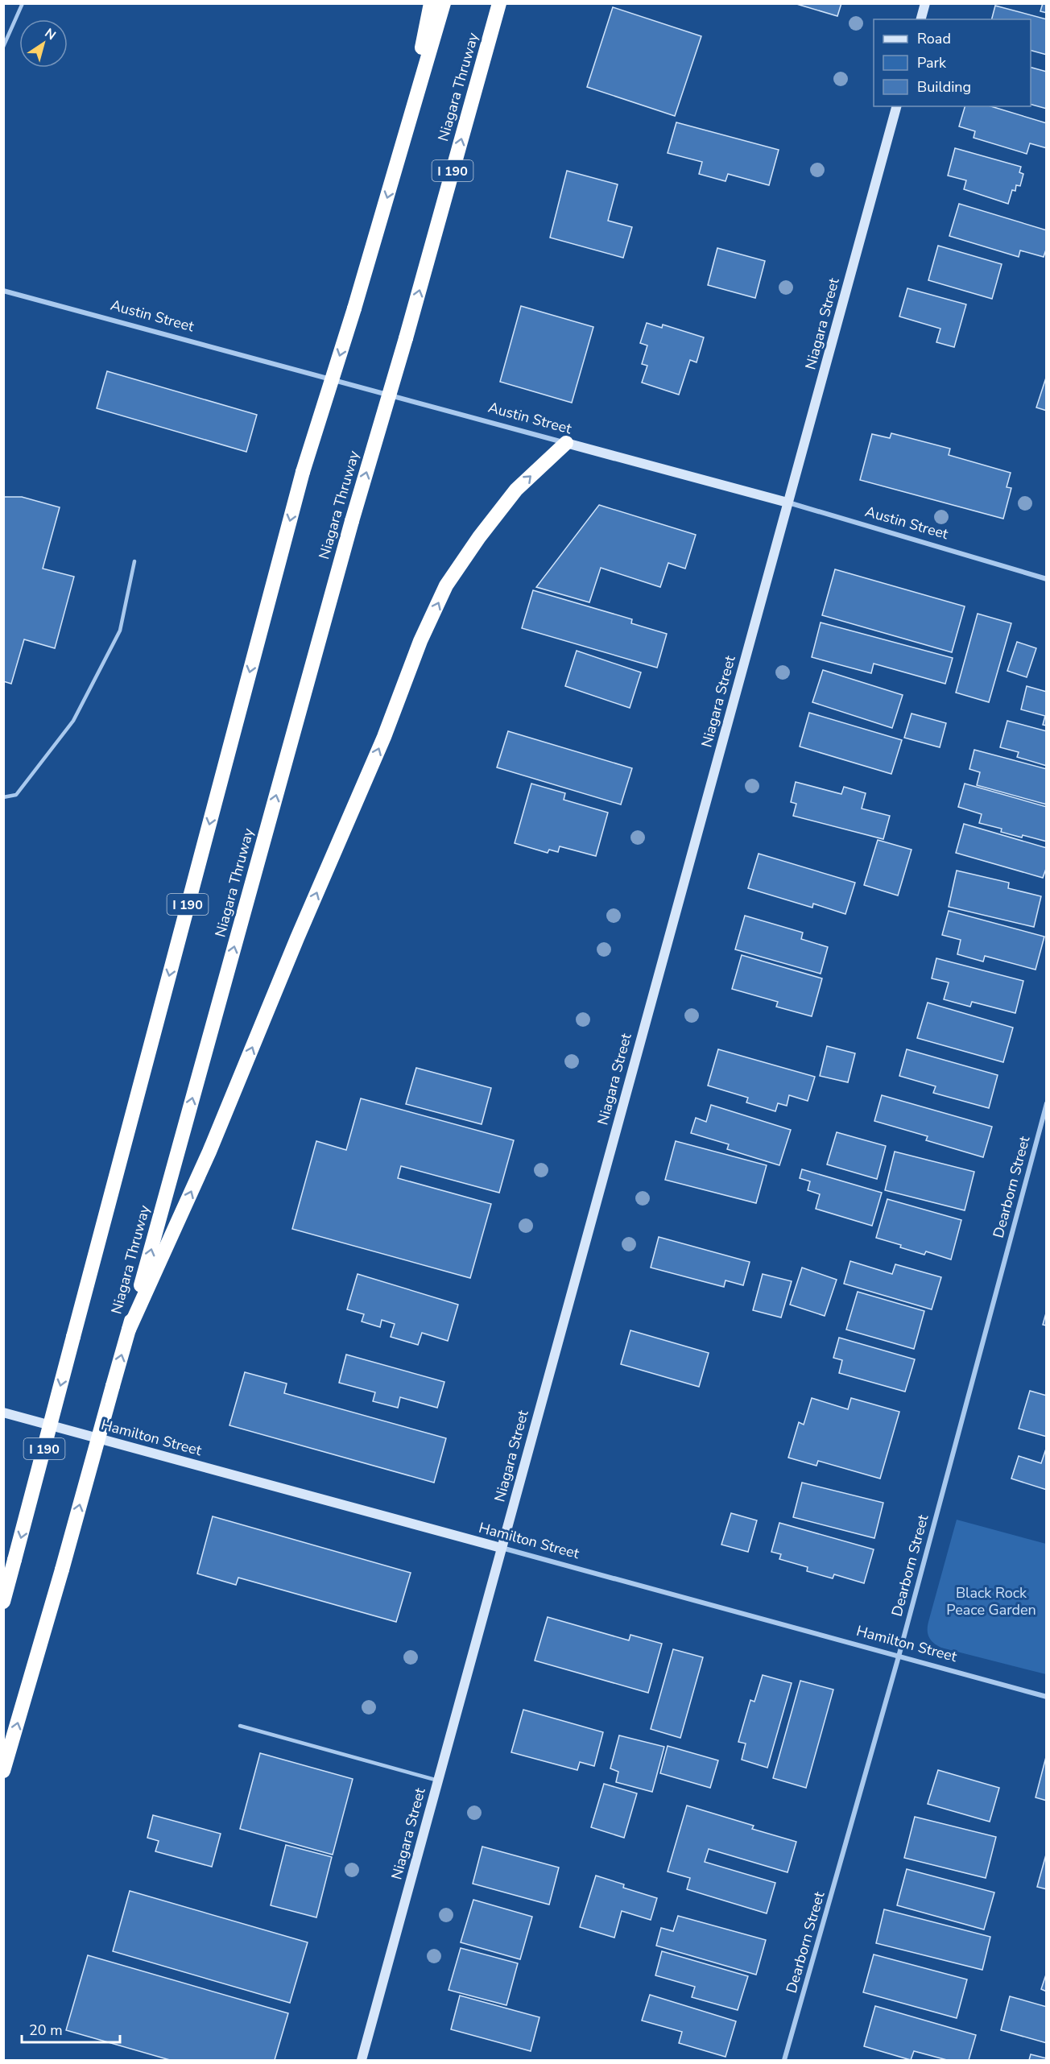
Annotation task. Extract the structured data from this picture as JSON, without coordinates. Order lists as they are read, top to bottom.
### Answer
{
  "streets": {
    "highway": ["Niagara Thruway", "I 190"],
    "main road": ["Austin Street", "Niagara Street", "Hamilton Street"],
    "street": ["Dearborn Street"]
  },
  "crossings": [
    ["Austin Street", "Niagara Street"],
    ["Niagara Street", "Hamilton Street"],
    ["Dearborn Street", "Hamilton Street"]
  ],
  "parks": ["Black Rock Peace Garden"],
  "legend": ["Road", "Park", "Building"],
  "scale_bar": "20 m",
  "north": "top right"
}
